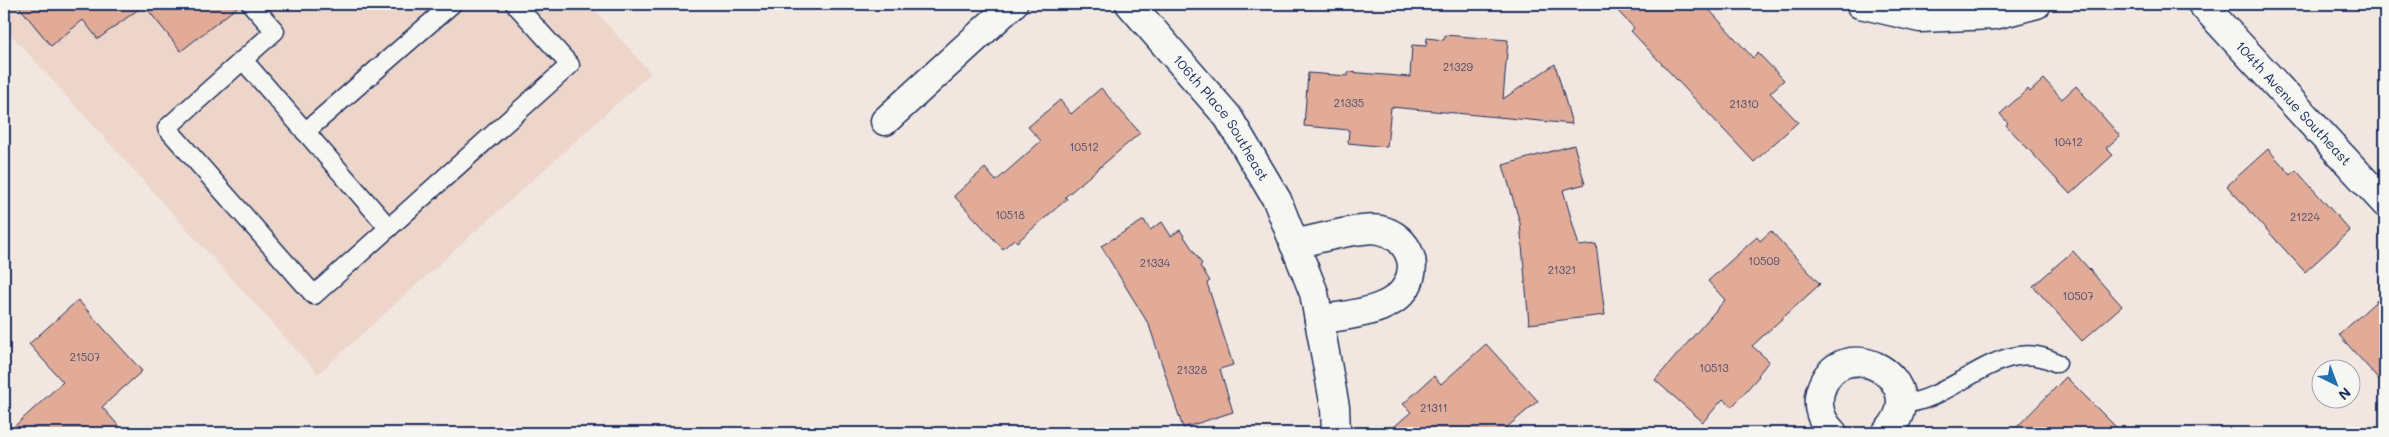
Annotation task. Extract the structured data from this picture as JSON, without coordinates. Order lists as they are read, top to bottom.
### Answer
{
  "streets": {
    "street": ["104th Avenue Southeast", "106th Place Southeast"]
  },
  "house_numbers": [
    "21329",
    "21335",
    "21310",
    "10412",
    "10512",
    "10518",
    "21224",
    "10509",
    "21334",
    "21321",
    "10507",
    "21507",
    "10513",
    "21328",
    "21311"
  ],
  "north": "bottom right"
}
